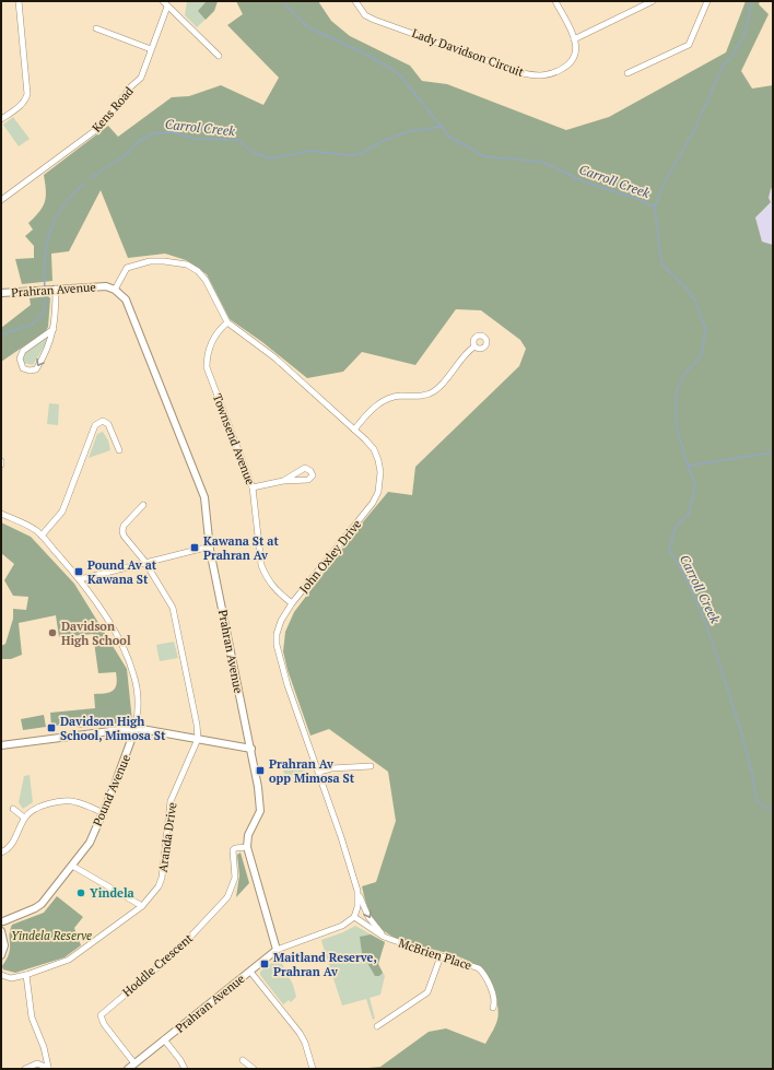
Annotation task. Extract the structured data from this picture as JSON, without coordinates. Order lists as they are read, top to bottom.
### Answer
{
  "streets": {
    "street": [
      "Lady Davidson Circuit",
      "Kens Road",
      "Prahran Avenue",
      "Townsend Avenue",
      "John Oxley Drive",
      "Pound Avenue",
      "Aranda Drive",
      "McBrien Place",
      "Hoddle Crescent"
    ]
  },
  "crossings": [
    ["Prahran Avenue", "John Oxley Drive"],
    ["Prahran Avenue", "Hoddle Crescent"],
    ["Townsend Avenue", "John Oxley Drive"],
    ["John Oxley Drive", "McBrien Place"]
  ],
  "water": ["Carrol Creek", "Carroll Creek"],
  "parks": ["Yindela Reserve"],
  "places": {
    "transit": [
      "Kawana St at Prahran Av",
      "Pound Av at Kawana St",
      "Davidson High School, Mimosa St",
      "Prahran Av opp Mimosa St",
      "Maitland Reserve, Prahran Av"
    ],
    "other": ["Davidson High School", "Yindela"]
  }
}
